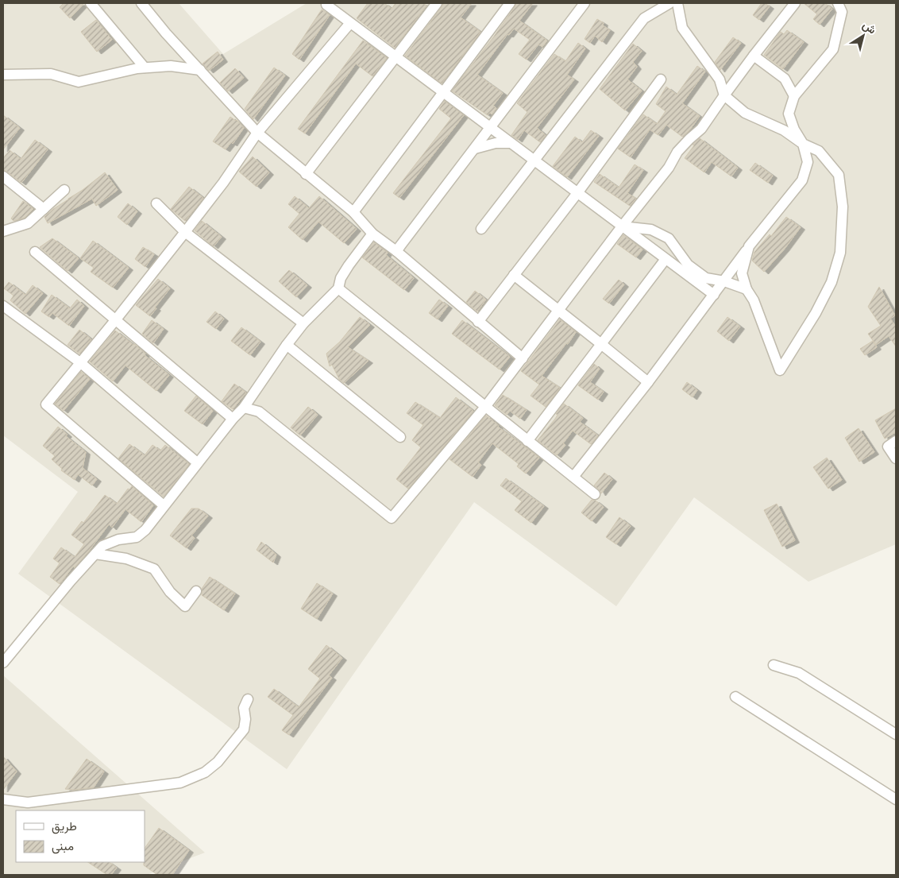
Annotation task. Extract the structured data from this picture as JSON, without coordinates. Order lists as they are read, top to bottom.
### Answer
{
  "legend": ["طريق", "مبنى"],
  "north": "top right"
}
